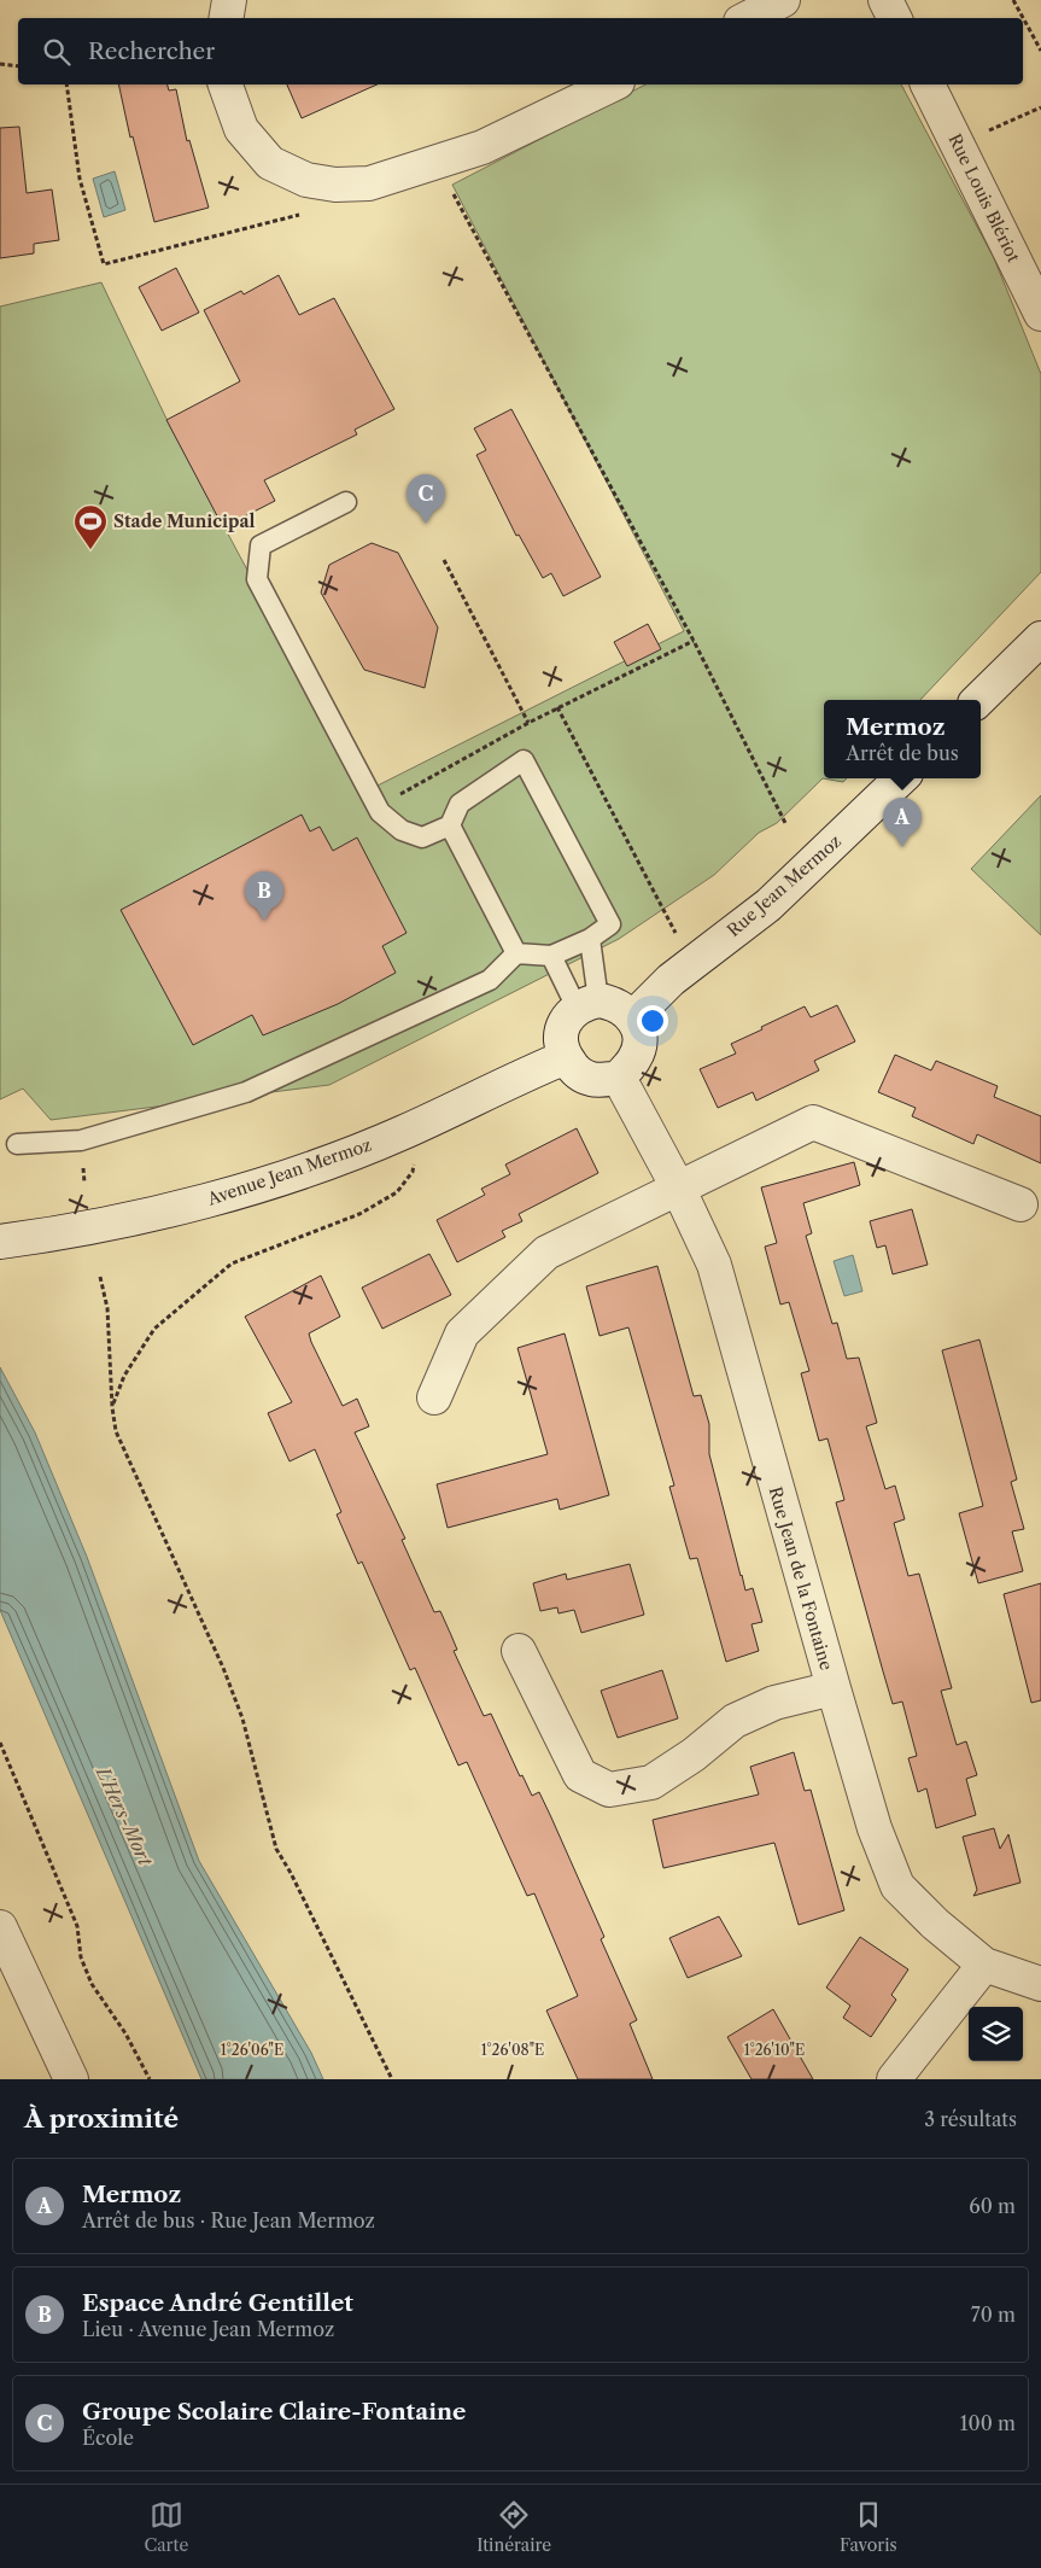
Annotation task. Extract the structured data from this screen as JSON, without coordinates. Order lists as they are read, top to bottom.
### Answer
{
  "streets": {
    "street": [
      "Rue Louis Blériot",
      "Rue Jean Mermoz",
      "Avenue Jean Mermoz",
      "Rue Jean de la Fontaine"
    ]
  },
  "crossings": [
    ["Rue Jean Mermoz", "Avenue Jean Mermoz"],
    ["Rue Jean Mermoz", "Rue Jean de la Fontaine"],
    ["Avenue Jean Mermoz", "Rue Jean de la Fontaine"]
  ],
  "water": ["L'Hers-Mort"],
  "places": {
    "sports": ["Stade Municipal"]
  },
  "page": {
    "search": "Rechercher",
    "pins": ["C", "A", "B"],
    "popup": ["Mermoz", "Arrêt de bus"],
    "heading": ["À proximité", "3 résultats"],
    "list": [
      {
        "mark": "A",
        "name": "Mermoz",
        "note": "Arrêt de bus · Rue Jean Mermoz",
        "value": "60 m"
      },
      {
        "mark": "B",
        "name": "Espace André Gentillet",
        "note": "Lieu · Avenue Jean Mermoz",
        "value": "70 m"
      },
      {
        "mark": "C",
        "name": "Groupe Scolaire Claire-Fontaine",
        "note": "École",
        "value": "100 m"
      }
    ],
    "nav": ["Carte", "Itinéraire", "Favoris"]
  },
  "coordinates": ["1°26'06\"E", "1°26'08\"E", "1°26'10\"E"]
}
